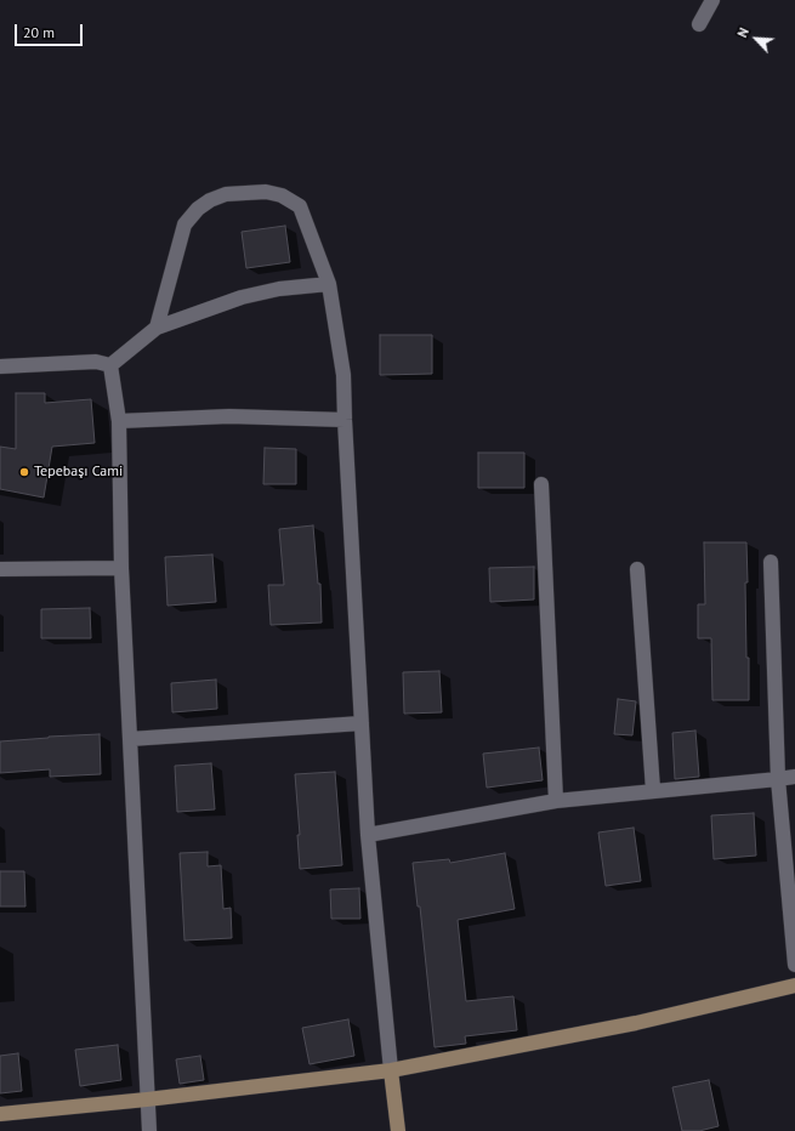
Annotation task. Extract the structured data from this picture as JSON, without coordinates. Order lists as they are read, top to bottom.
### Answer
{
  "places": ["Tepebaşı Cami"],
  "scale_bar": "20 m",
  "north": "top left"
}
